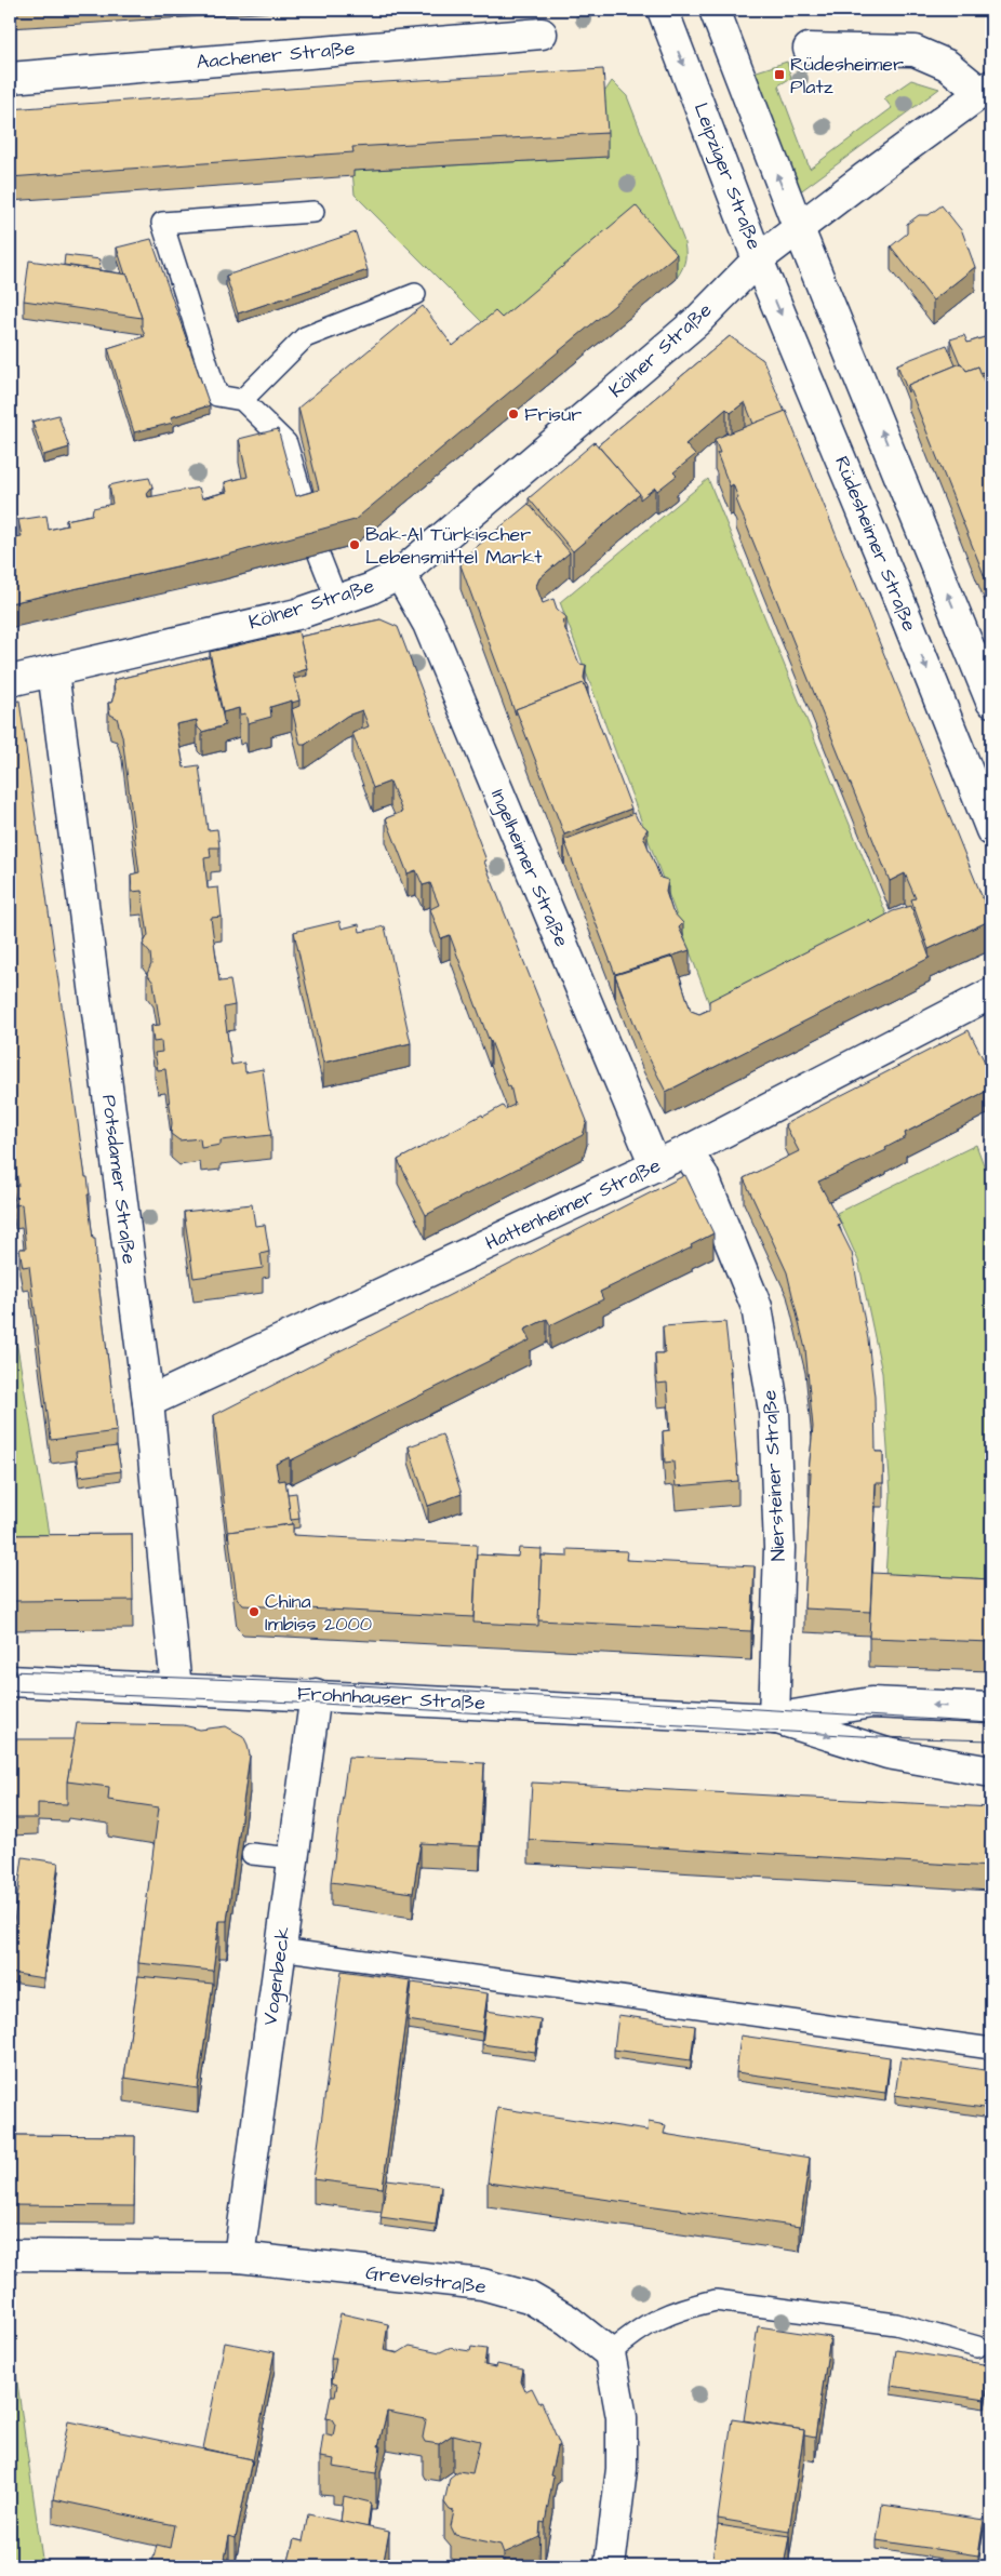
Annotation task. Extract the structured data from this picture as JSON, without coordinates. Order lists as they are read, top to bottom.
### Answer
{
  "streets": {
    "street": [
      "Aachener Straße",
      "Leipziger Straße",
      "Kölner Straße",
      "Rüdesheimer Straße",
      "Ingelheimer Straße",
      "Potsdamer Straße",
      "Hattenheimer Straße",
      "Niersteiner Straße",
      "Frohnhauser Straße",
      "Vogenbeck",
      "Grevelstraße"
    ]
  },
  "crossings": [
    ["Leipziger Straße", "Kölner Straße"],
    ["Leipziger Straße", "Rüdesheimer Straße"],
    ["Kölner Straße", "Rüdesheimer Straße"],
    ["Kölner Straße", "Ingelheimer Straße"],
    ["Kölner Straße", "Potsdamer Straße"],
    ["Ingelheimer Straße", "Hattenheimer Straße"],
    ["Potsdamer Straße", "Hattenheimer Straße"],
    ["Potsdamer Straße", "Frohnhauser Straße"],
    ["Hattenheimer Straße", "Niersteiner Straße"],
    ["Niersteiner Straße", "Frohnhauser Straße"],
    ["Frohnhauser Straße", "Vogenbeck"],
    ["Vogenbeck", "Grevelstraße"]
  ],
  "places": {
    "transit": ["Rüdesheimer Platz"],
    "other": ["Frisur", "Bak-Al Türkischer Lebensmittel Markt", "China Imbiss 2000"]
  }
}
